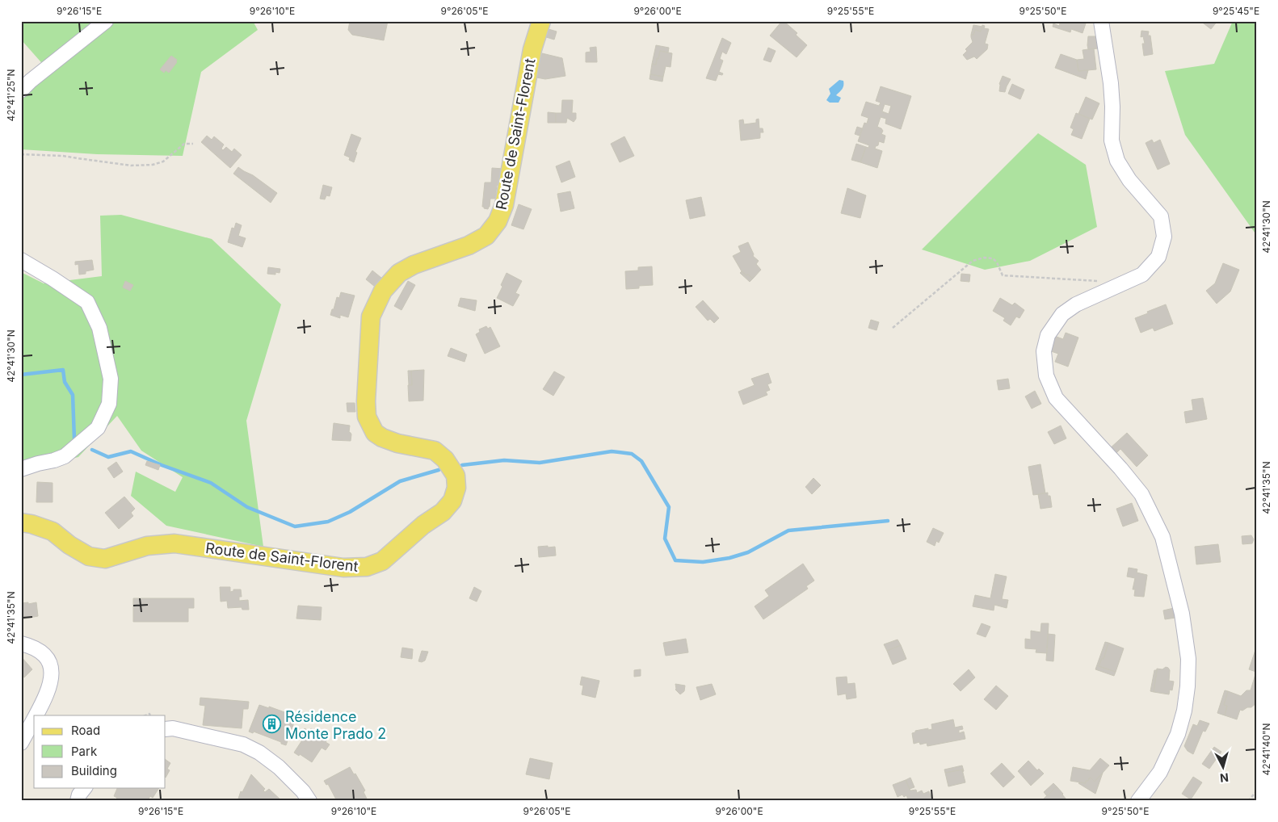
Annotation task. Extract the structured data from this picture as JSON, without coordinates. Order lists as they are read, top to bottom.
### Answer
{
  "streets": {
    "main road": ["Route de Saint-Florent"]
  },
  "places": {
    "building": ["Résidence Monte Prado 2"]
  },
  "legend": ["Road", "Park", "Building"],
  "north": "bottom",
  "coordinates": [
    "9°26'15\"E",
    "9°26'10\"E",
    "9°26'05\"E",
    "9°26'00\"E",
    "9°25'55\"E",
    "9°25'50\"E",
    "9°25'45\"E",
    "42°41'25\"N",
    "42°41'30\"N",
    "42°41'35\"N",
    "42°41'40\"N"
  ]
}
